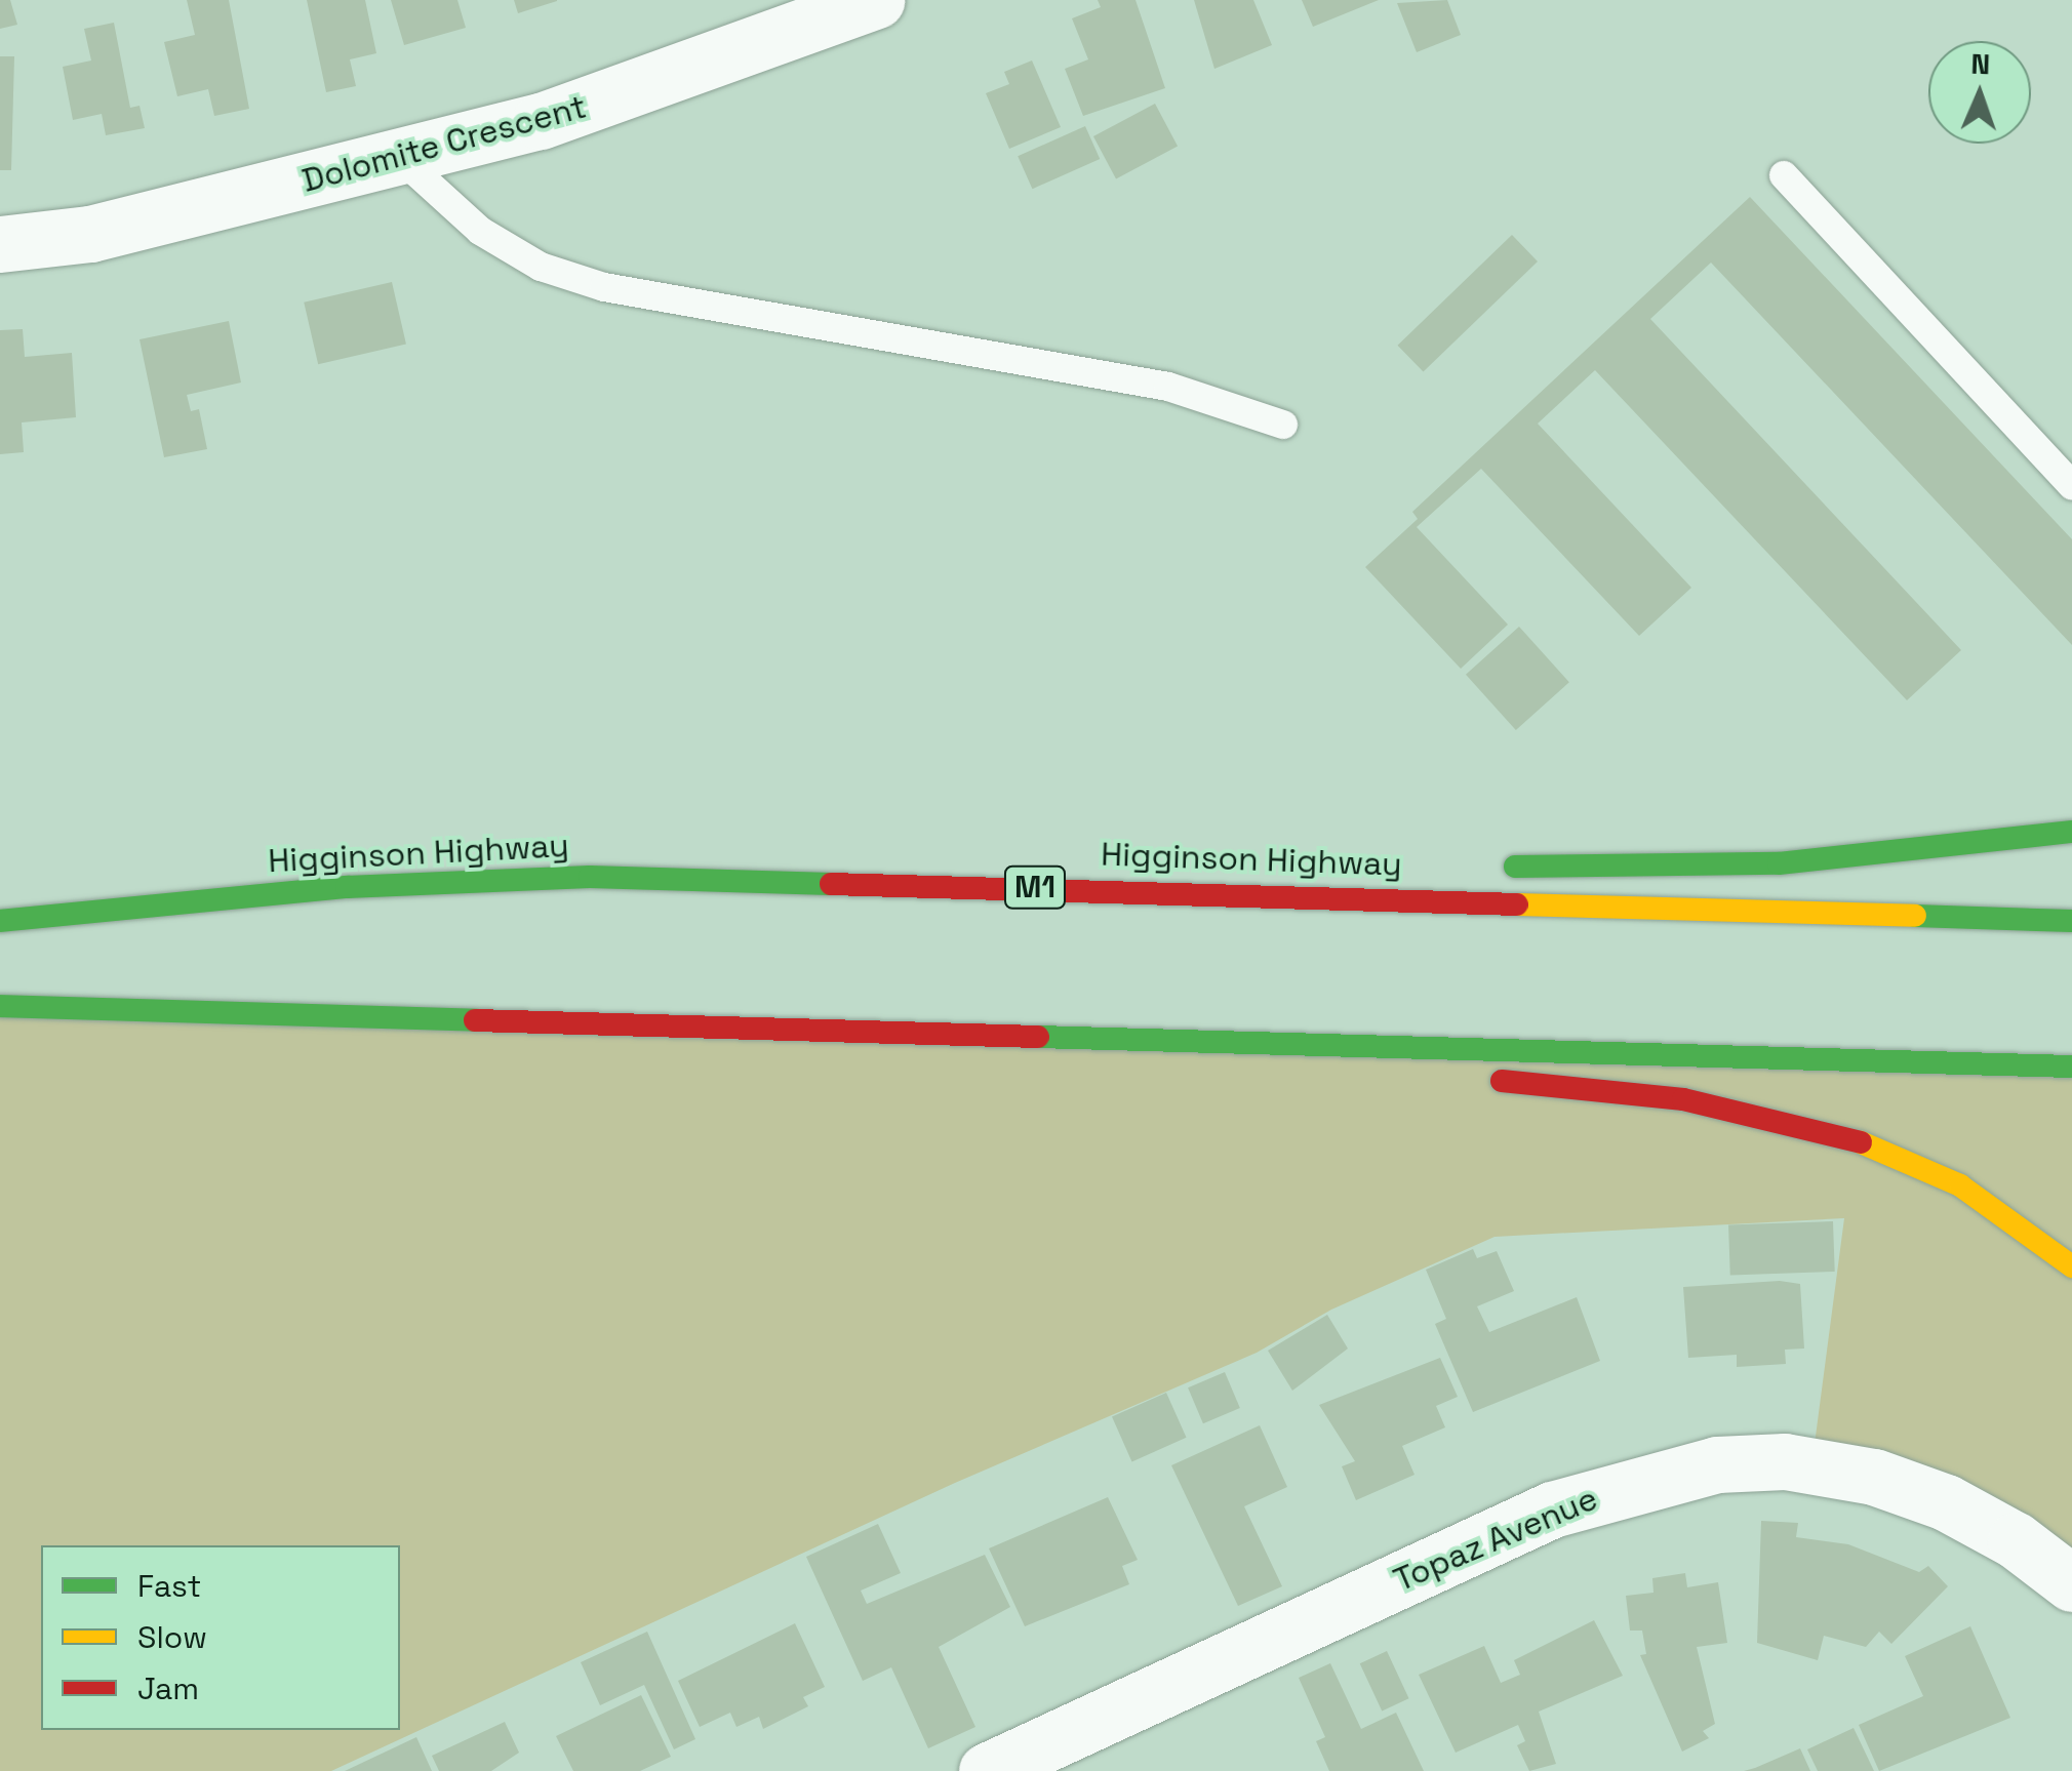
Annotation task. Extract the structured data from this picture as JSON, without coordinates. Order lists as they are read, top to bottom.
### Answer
{
  "streets": {
    "highway": ["Higginson Highway", "M1"],
    "street": ["Dolomite Crescent", "Topaz Avenue"]
  },
  "legend": ["Fast", "Slow", "Jam"],
  "north": "top"
}
